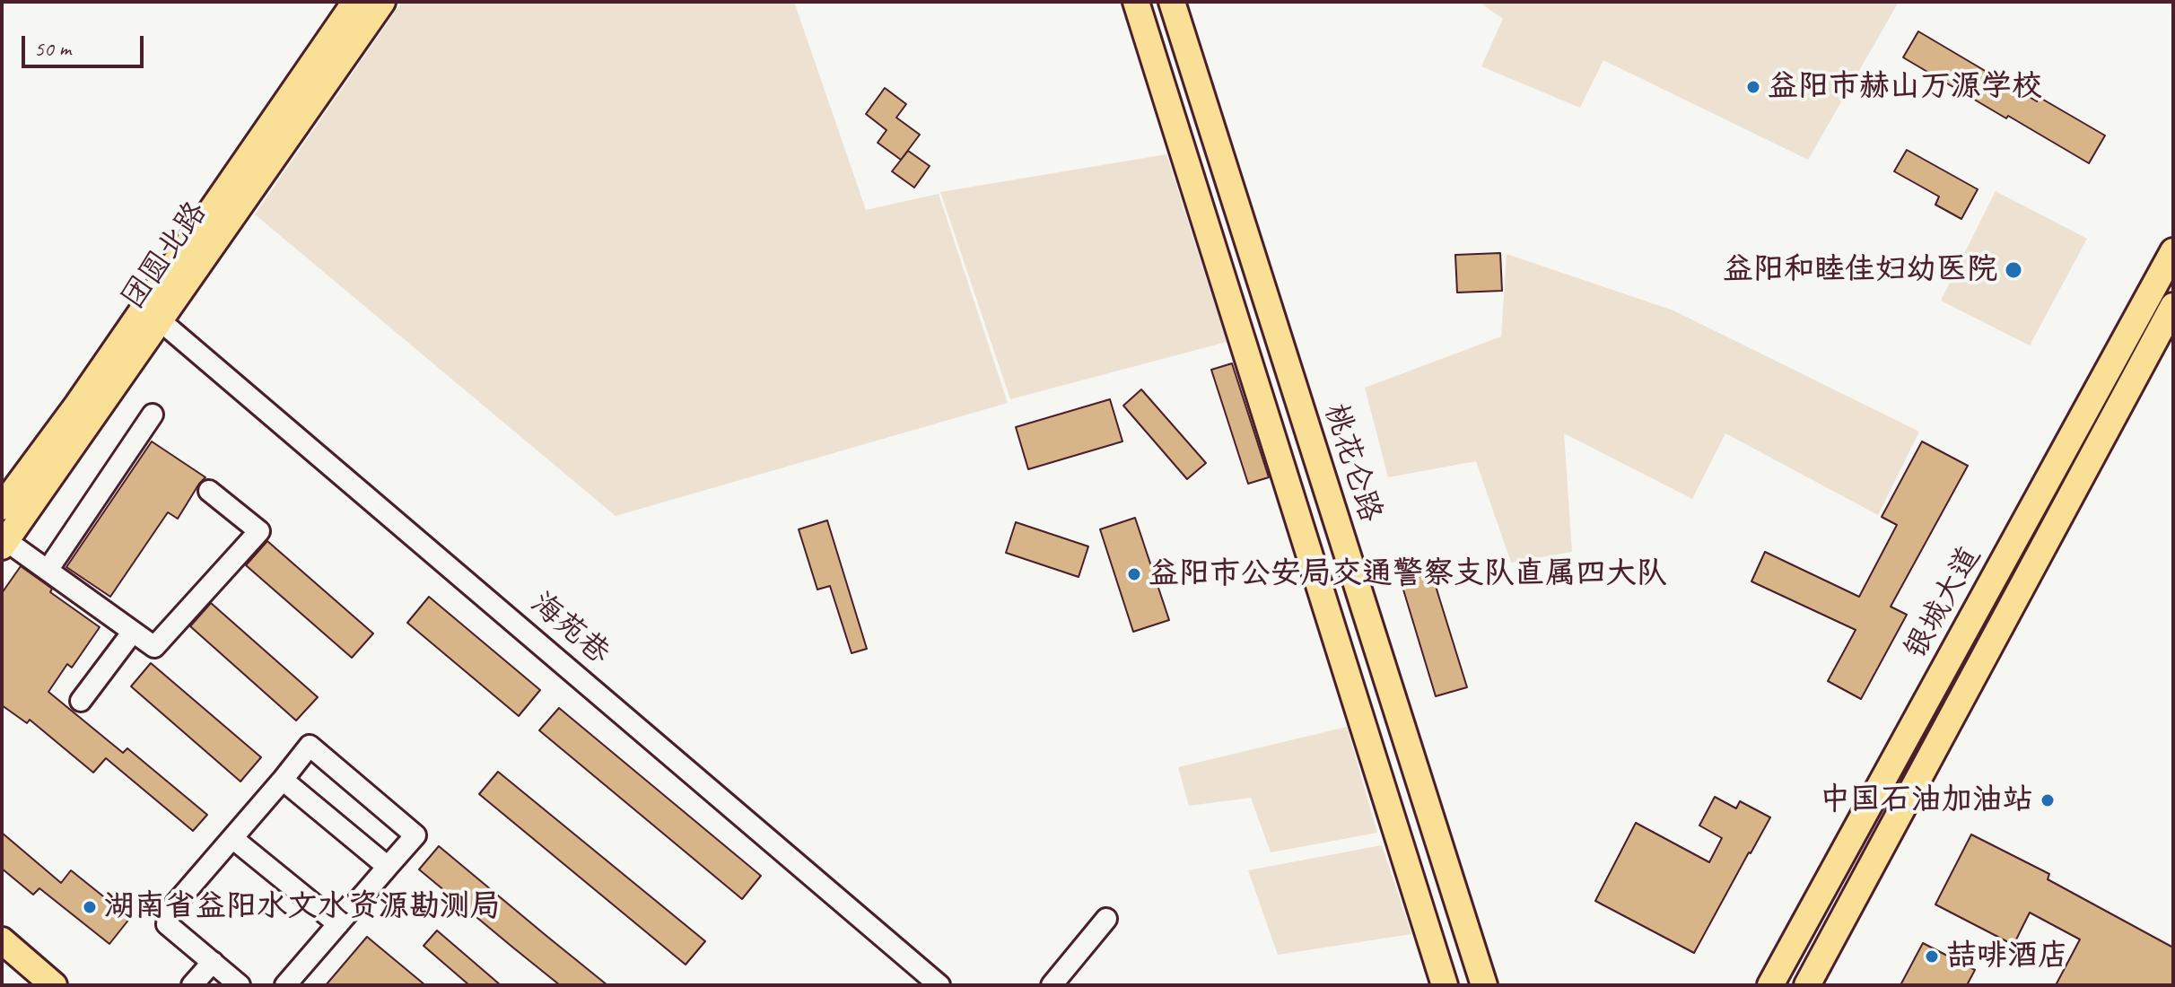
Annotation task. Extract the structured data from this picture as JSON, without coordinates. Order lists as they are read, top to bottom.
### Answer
{
  "streets": {
    "main road": ["团圆北路", "桃花仑路", "银城大道"],
    "street": ["海苑巷"]
  },
  "crossings": [
    ["团圆北路", "海苑巷"]
  ],
  "places": [
    "益阳市赫山万源学校",
    "益阳和睦佳妇幼医院",
    "益阳市公安局交通警察支队直属四大队",
    "中国石油加油站",
    "湖南省益阳水文水资源勘测局",
    "喆啡酒店"
  ],
  "scale_bar": "50 m"
}
